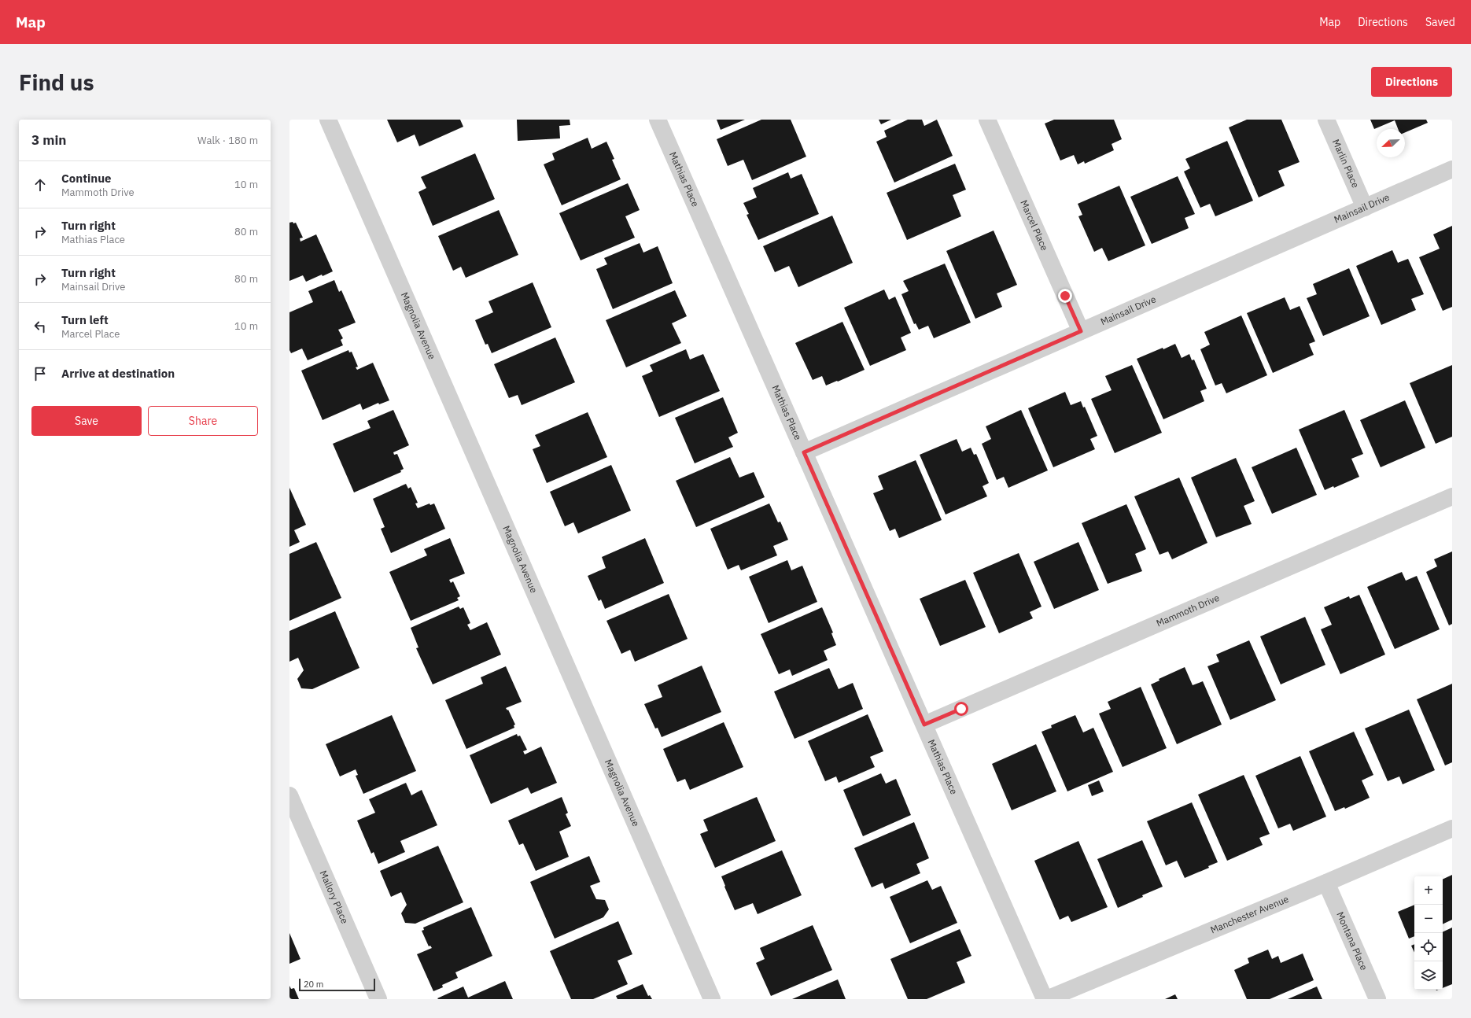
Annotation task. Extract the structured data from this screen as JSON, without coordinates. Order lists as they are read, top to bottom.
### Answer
{
  "streets": {
    "street": [
      "Marlin Place",
      "Mathias Place",
      "Mainsail Drive",
      "Marcel Place",
      "Magnolia Avenue",
      "Mammoth Drive",
      "Mallory Place",
      "Manchester Avenue",
      "Montana Place"
    ]
  },
  "crossings": [
    ["Marlin Place", "Mainsail Drive"],
    ["Mathias Place", "Mainsail Drive"],
    ["Mathias Place", "Mammoth Drive"],
    ["Mainsail Drive", "Marcel Place"],
    ["Manchester Avenue", "Montana Place"]
  ],
  "scale_bar": "20 m",
  "north": "bottom left",
  "page": {
    "header": "Map",
    "nav": ["Map", "Directions", "Saved"],
    "buttons": [
      "Directions",
      ["Save", "Share"]
    ],
    "title": "Find us",
    "heading": ["3 min", "Walk · 180 m"],
    "list": [
      ["Continue", "Mammoth Drive", "10 m"],
      ["Turn right", "Mathias Place", "80 m"],
      ["Turn right", "Mainsail Drive", "80 m"],
      ["Turn left", "Marcel Place", "10 m"],
      "Arrive at destination"
    ],
    "map_buttons": ["+", "−"],
    "scale": "20 m"
  }
}
